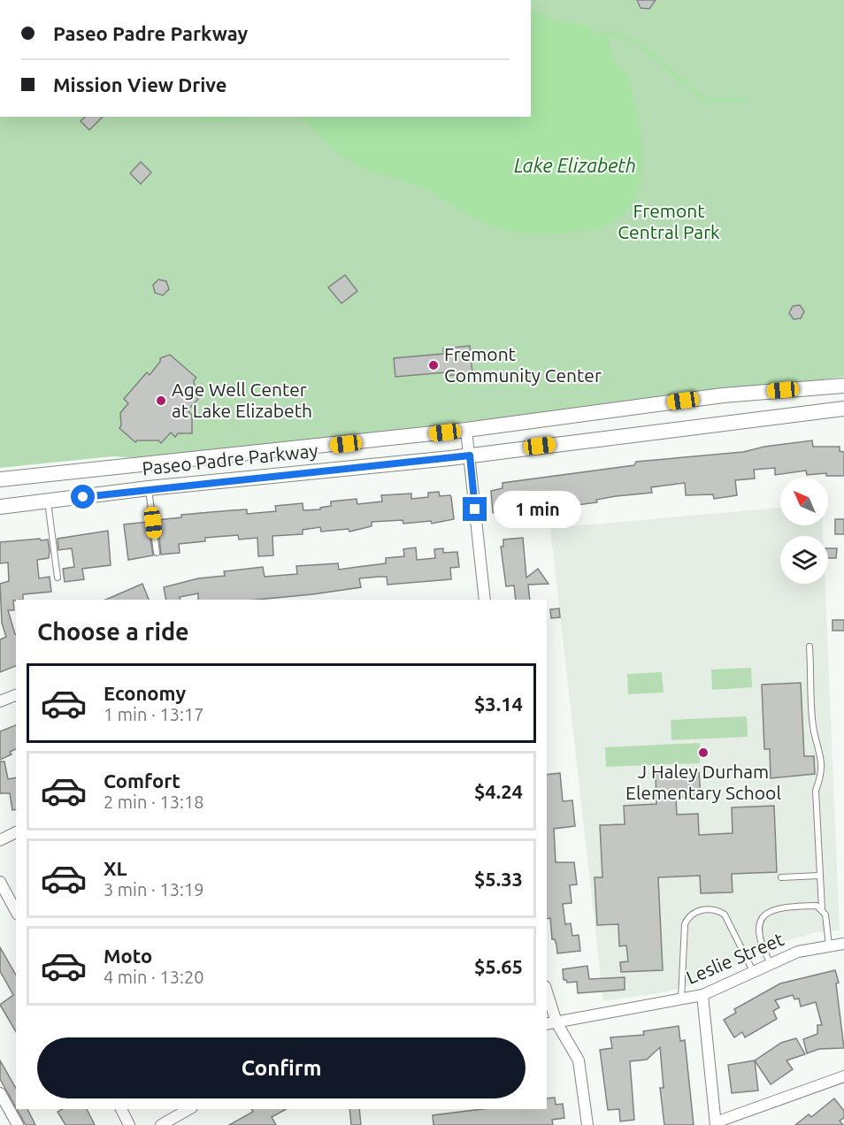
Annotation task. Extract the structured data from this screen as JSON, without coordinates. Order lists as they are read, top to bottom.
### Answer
{
  "streets": {
    "main road": ["Paseo Padre Parkway"],
    "street": ["Leslie Street"]
  },
  "water": ["Lake Elizabeth"],
  "parks": ["Fremont Central Park"],
  "places": ["Fremont Community Center", "Age Well Center at Lake Elizabeth", "J Haley Durham Elementary School"],
  "north": "top left",
  "page": {
    "banner": ["Paseo Padre Parkway", "Mission View Drive"],
    "bubble": "1 min",
    "heading": "Choose a ride",
    "list": [
      {
        "name": "Economy",
        "note": "1 min · 13:17",
        "value": "$3.14"
      },
      {
        "name": "Comfort",
        "note": "2 min · 13:18",
        "value": "$4.24"
      },
      {
        "name": "XL",
        "note": "3 min · 13:19",
        "value": "$5.33"
      },
      {
        "name": "Moto",
        "note": "4 min · 13:20",
        "value": "$5.65"
      }
    ],
    "buttons": "Confirm"
  }
}
